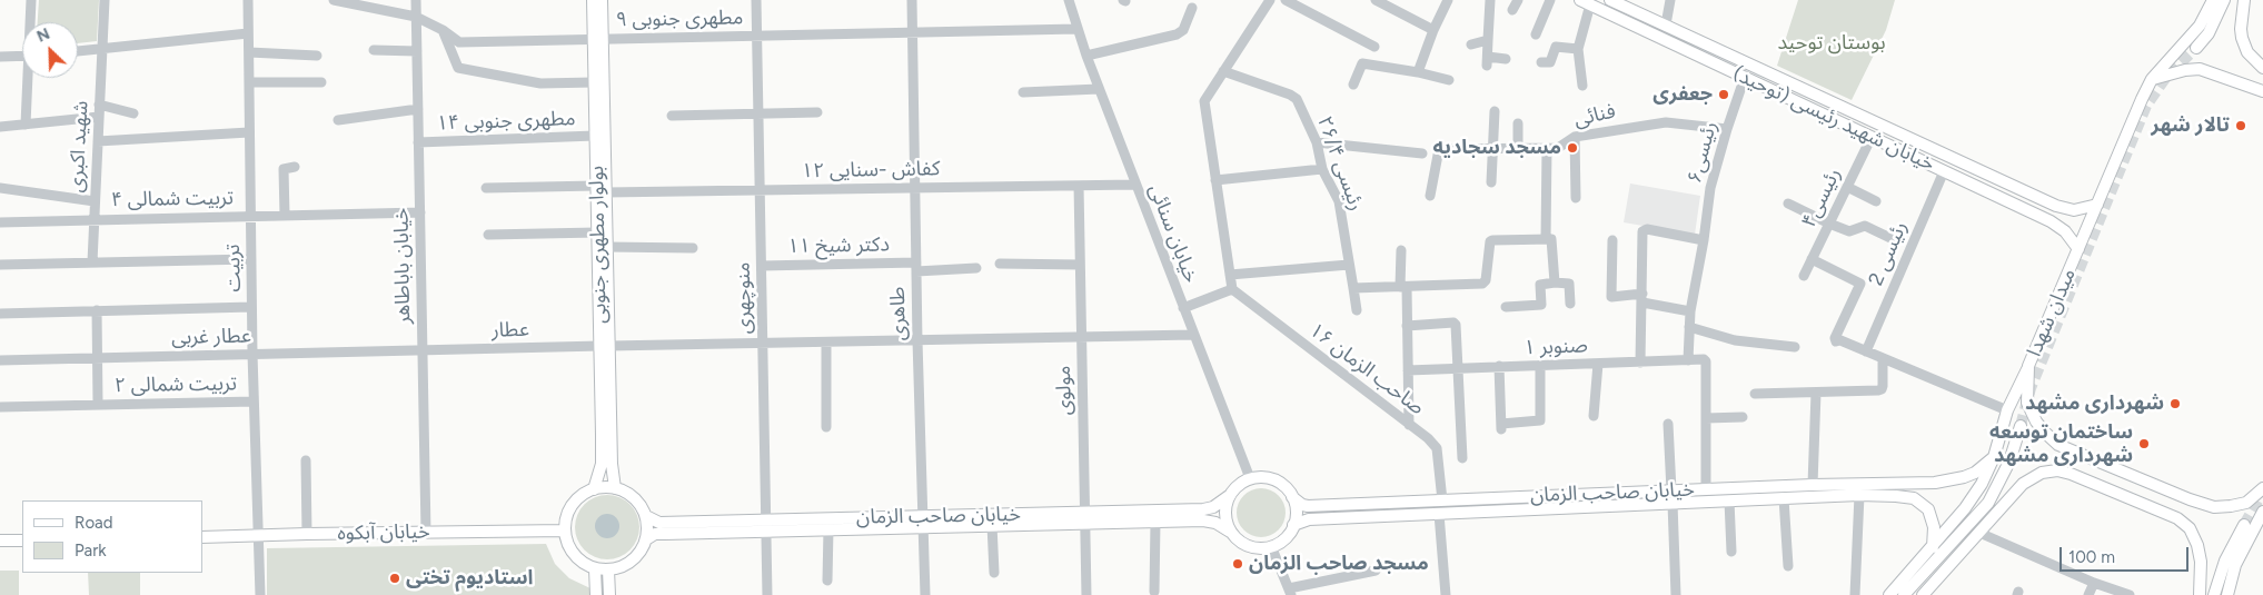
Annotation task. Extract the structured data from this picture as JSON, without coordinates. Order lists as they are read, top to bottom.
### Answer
{
  "streets": {
    "main road": [
      "خیابان شهید رئیسی (توحید)",
      "بولوار مطهری جنوبی",
      "میدان شهدا",
      "خیابان صاحب الزمان",
      "خیابان آبکوه"
    ],
    "street": [
      "مطهری جنوبی ۹",
      "فنائی",
      "مطهری جنوبی ۱۴",
      "شهید اکبری",
      "رئیسی۶",
      "رئیسی ۲۶/۴",
      "کفاش -سنایی ۱۲",
      "رئیسی۴",
      "تربیت شمالی ۴",
      "خیابان سنائی",
      "دکتر شیخ ۱۱",
      "رئیسی 2",
      "خیابان باباطاهر",
      "تربیت",
      "منوچهری",
      "طاهری",
      "عطار",
      "عطار غربی",
      "صنوبر ۱",
      "صاحب الزمان ۱۶",
      "تربیت شمالی ۲",
      "مولوی"
    ]
  },
  "crossings": [
    ["مطهری جنوبی ۹", "خیابان سنائی"],
    ["مطهری جنوبی ۹", "بولوار مطهری جنوبی"],
    ["مطهری جنوبی ۹", "خیابان باباطاهر"],
    ["مطهری جنوبی ۹", "منوچهری"],
    ["مطهری جنوبی ۹", "طاهری"],
    ["فنائی", "رئیسی۶"],
    ["خیابان شهید رئیسی (توحید)", "رئیسی۶"],
    ["خیابان شهید رئیسی (توحید)", "رئیسی۴"],
    ["خیابان شهید رئیسی (توحید)", "رئیسی 2"],
    ["خیابان شهید رئیسی (توحید)", "میدان شهدا"],
    ["مطهری جنوبی ۱۴", "بولوار مطهری جنوبی"],
    ["مطهری جنوبی ۱۴", "خیابان باباطاهر"],
    ["شهید اکبری", "تربیت شمالی ۴"],
    ["رئیسی۶", "صنوبر ۱"],
    ["کفاش -سنایی ۱۲", "خیابان سنائی"],
    ["کفاش -سنایی ۱۲", "بولوار مطهری جنوبی"],
    ["کفاش -سنایی ۱۲", "منوچهری"],
    ["کفاش -سنایی ۱۲", "طاهری"],
    ["کفاش -سنایی ۱۲", "مولوی"],
    ["تربیت شمالی ۴", "خیابان باباطاهر"],
    ["تربیت شمالی ۴", "تربیت"],
    ["خیابان سنائی", "عطار"],
    ["خیابان سنائی", "خیابان صاحب الزمان"],
    ["بولوار مطهری جنوبی", "عطار"],
    ["بولوار مطهری جنوبی", "خیابان صاحب الزمان"],
    ["بولوار مطهری جنوبی", "خیابان آبکوه"],
    ["دکتر شیخ ۱۱", "منوچهری"],
    ["دکتر شیخ ۱۱", "طاهری"],
    ["خیابان باباطاهر", "عطار"],
    ["خیابان باباطاهر", "عطار غربی"],
    ["خیابان باباطاهر", "خیابان آبکوه"],
    ["تربیت", "عطار غربی"],
    ["تربیت", "تربیت شمالی ۲"],
    ["تربیت", "خیابان آبکوه"],
    ["منوچهری", "عطار"],
    ["منوچهری", "خیابان صاحب الزمان"],
    ["طاهری", "عطار"],
    ["طاهری", "خیابان صاحب الزمان"],
    ["عطار", "عطار غربی"],
    ["عطار", "مولوی"],
    ["صاحب الزمان ۱۶", "خیابان صاحب الزمان"],
    ["مولوی", "خیابان صاحب الزمان"],
    ["خیابان صاحب الزمان", "خیابان آبکوه"]
  ],
  "parks": ["بوستان توحید"],
  "places": [
    "جعفری",
    "تالار شهر",
    "مسجد سجادیه",
    "شهرداری مشهد",
    "ساختمان توسعه شهرداری مشهد",
    "مسجد صاحب الزمان",
    "استادیوم تختی"
  ],
  "legend": ["Road", "Park"],
  "scale_bar": "100 m",
  "north": "top left"
}
